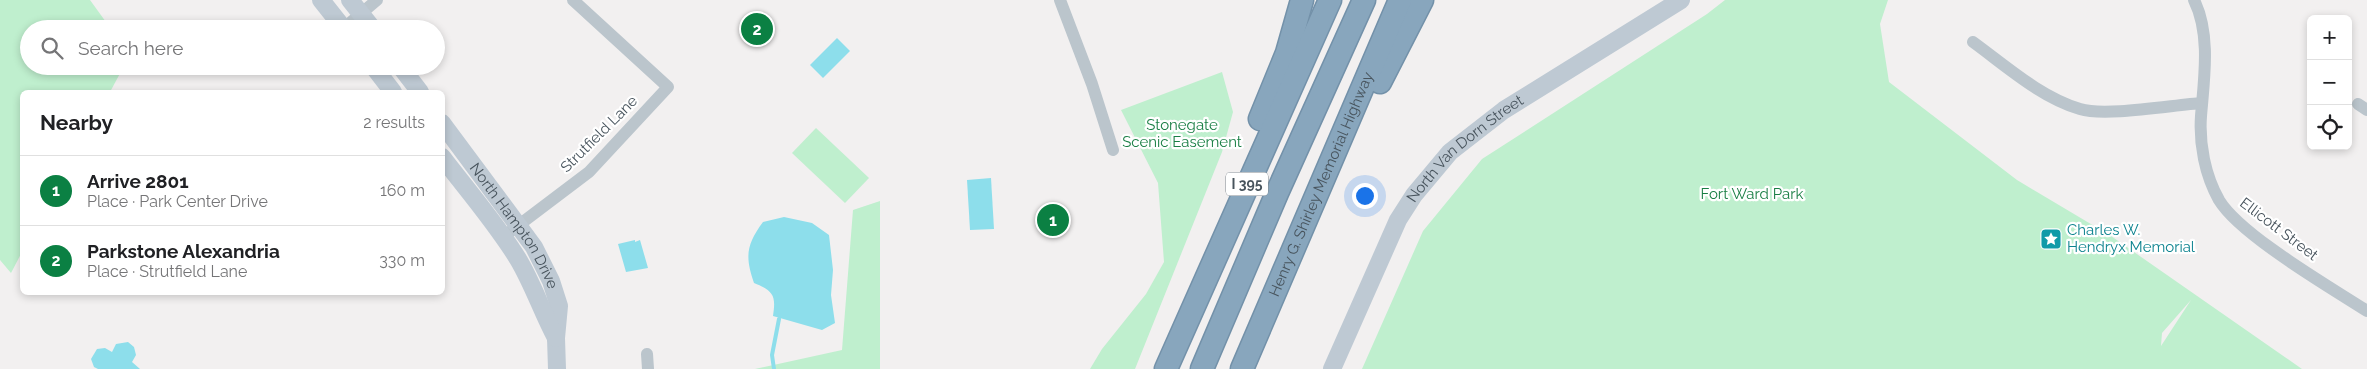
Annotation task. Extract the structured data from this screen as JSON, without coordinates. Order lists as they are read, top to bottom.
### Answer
{
  "streets": {
    "highway": ["I 395", "Henry G. Shirley Memorial Highway"],
    "street": [
      "Strutfield Lane",
      "North Van Dorn Street",
      "North Hampton Drive",
      "Ellicott Street"
    ]
  },
  "crossings": [
    ["Strutfield Lane", "North Hampton Drive"]
  ],
  "parks": ["Stonegate Scenic Easement", "Fort Ward Park"],
  "places": {
    "place": ["Charles W. Hendryx Memorial"]
  },
  "page": {
    "pins": ["2", "1"],
    "map_buttons": ["+", "−"],
    "search": "Search here",
    "heading": ["Nearby", "2 results"],
    "list": [
      {
        "mark": "1",
        "name": "Arrive 2801",
        "note": "Place · Park Center Drive",
        "value": "160 m"
      },
      {
        "mark": "2",
        "name": "Parkstone Alexandria",
        "note": "Place · Strutfield Lane",
        "value": "330 m"
      }
    ]
  }
}
